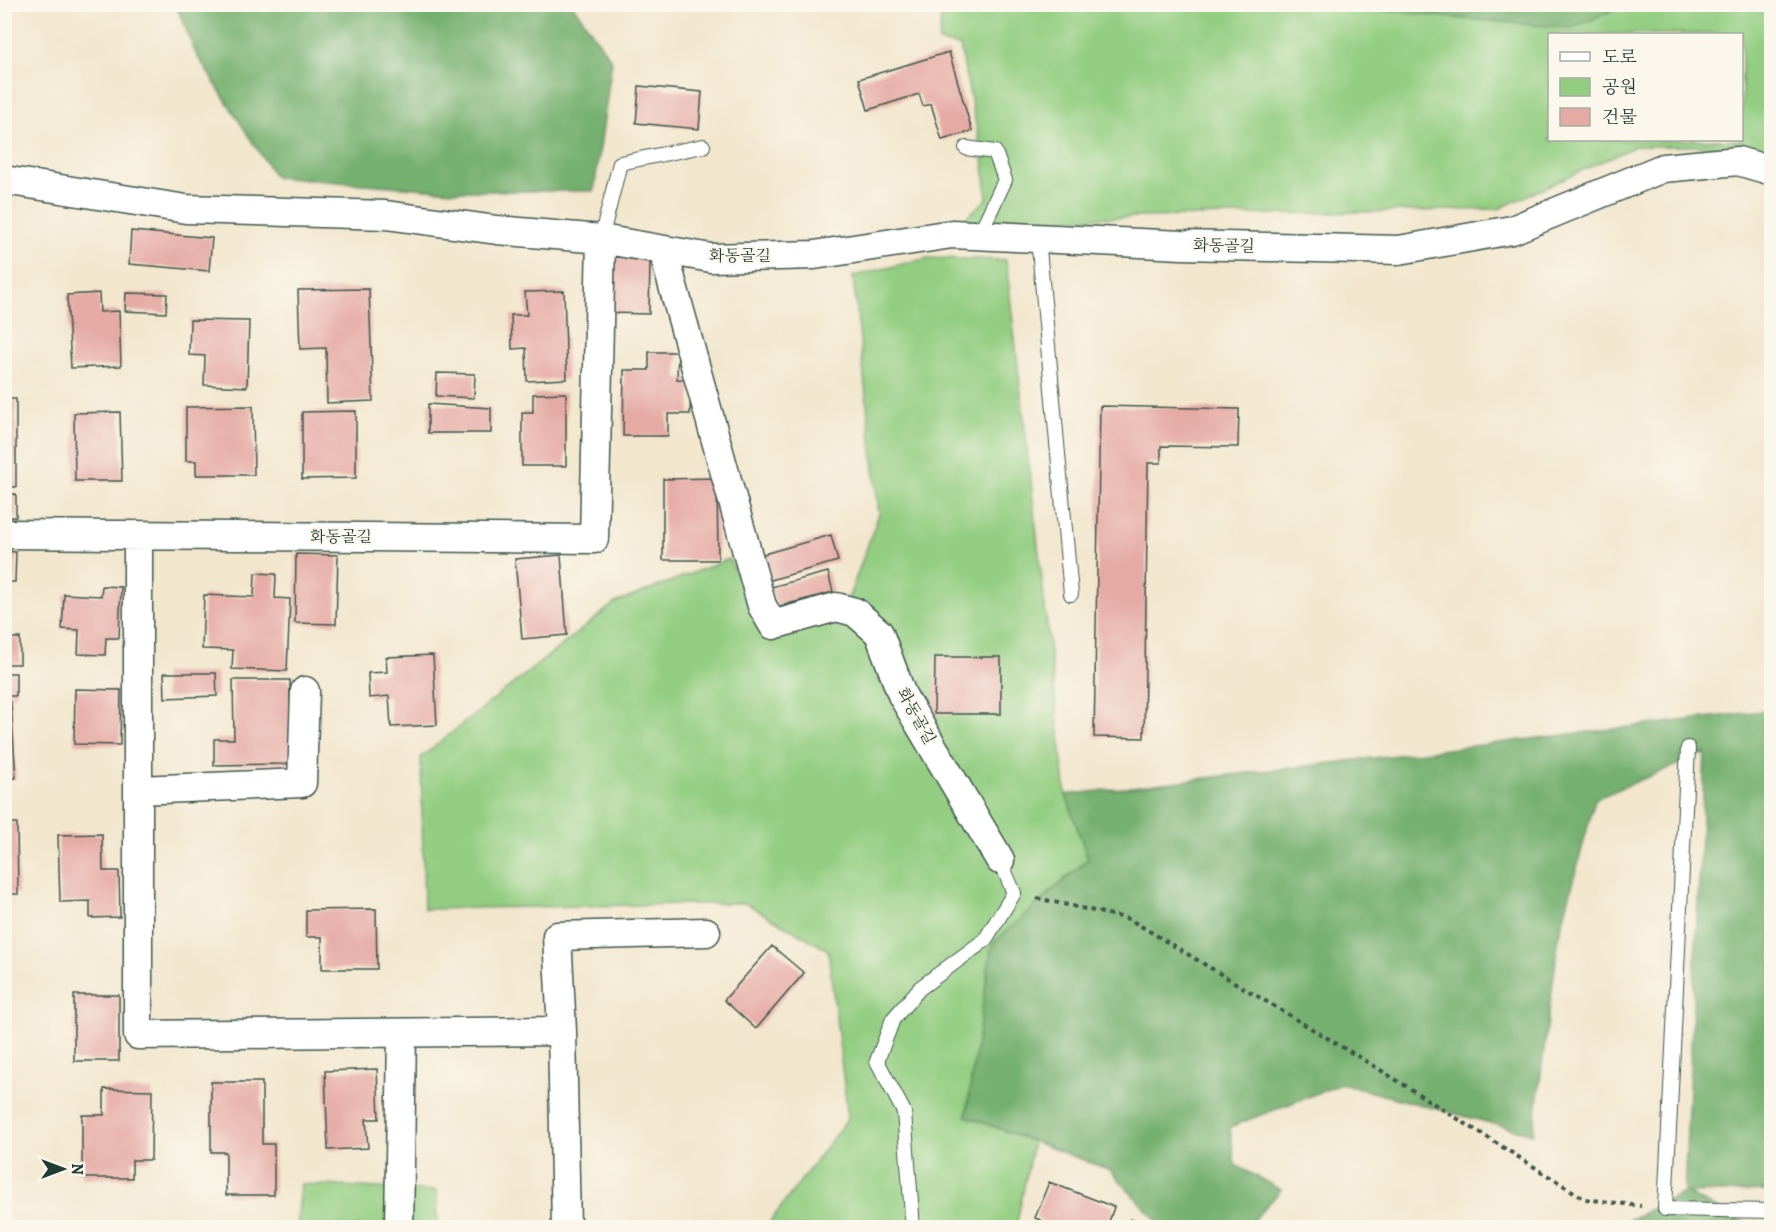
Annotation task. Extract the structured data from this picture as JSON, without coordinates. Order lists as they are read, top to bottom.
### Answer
{
  "streets": {
    "street": ["화동골길"]
  },
  "legend": ["도로", "공원", "건물"],
  "north": "right"
}
